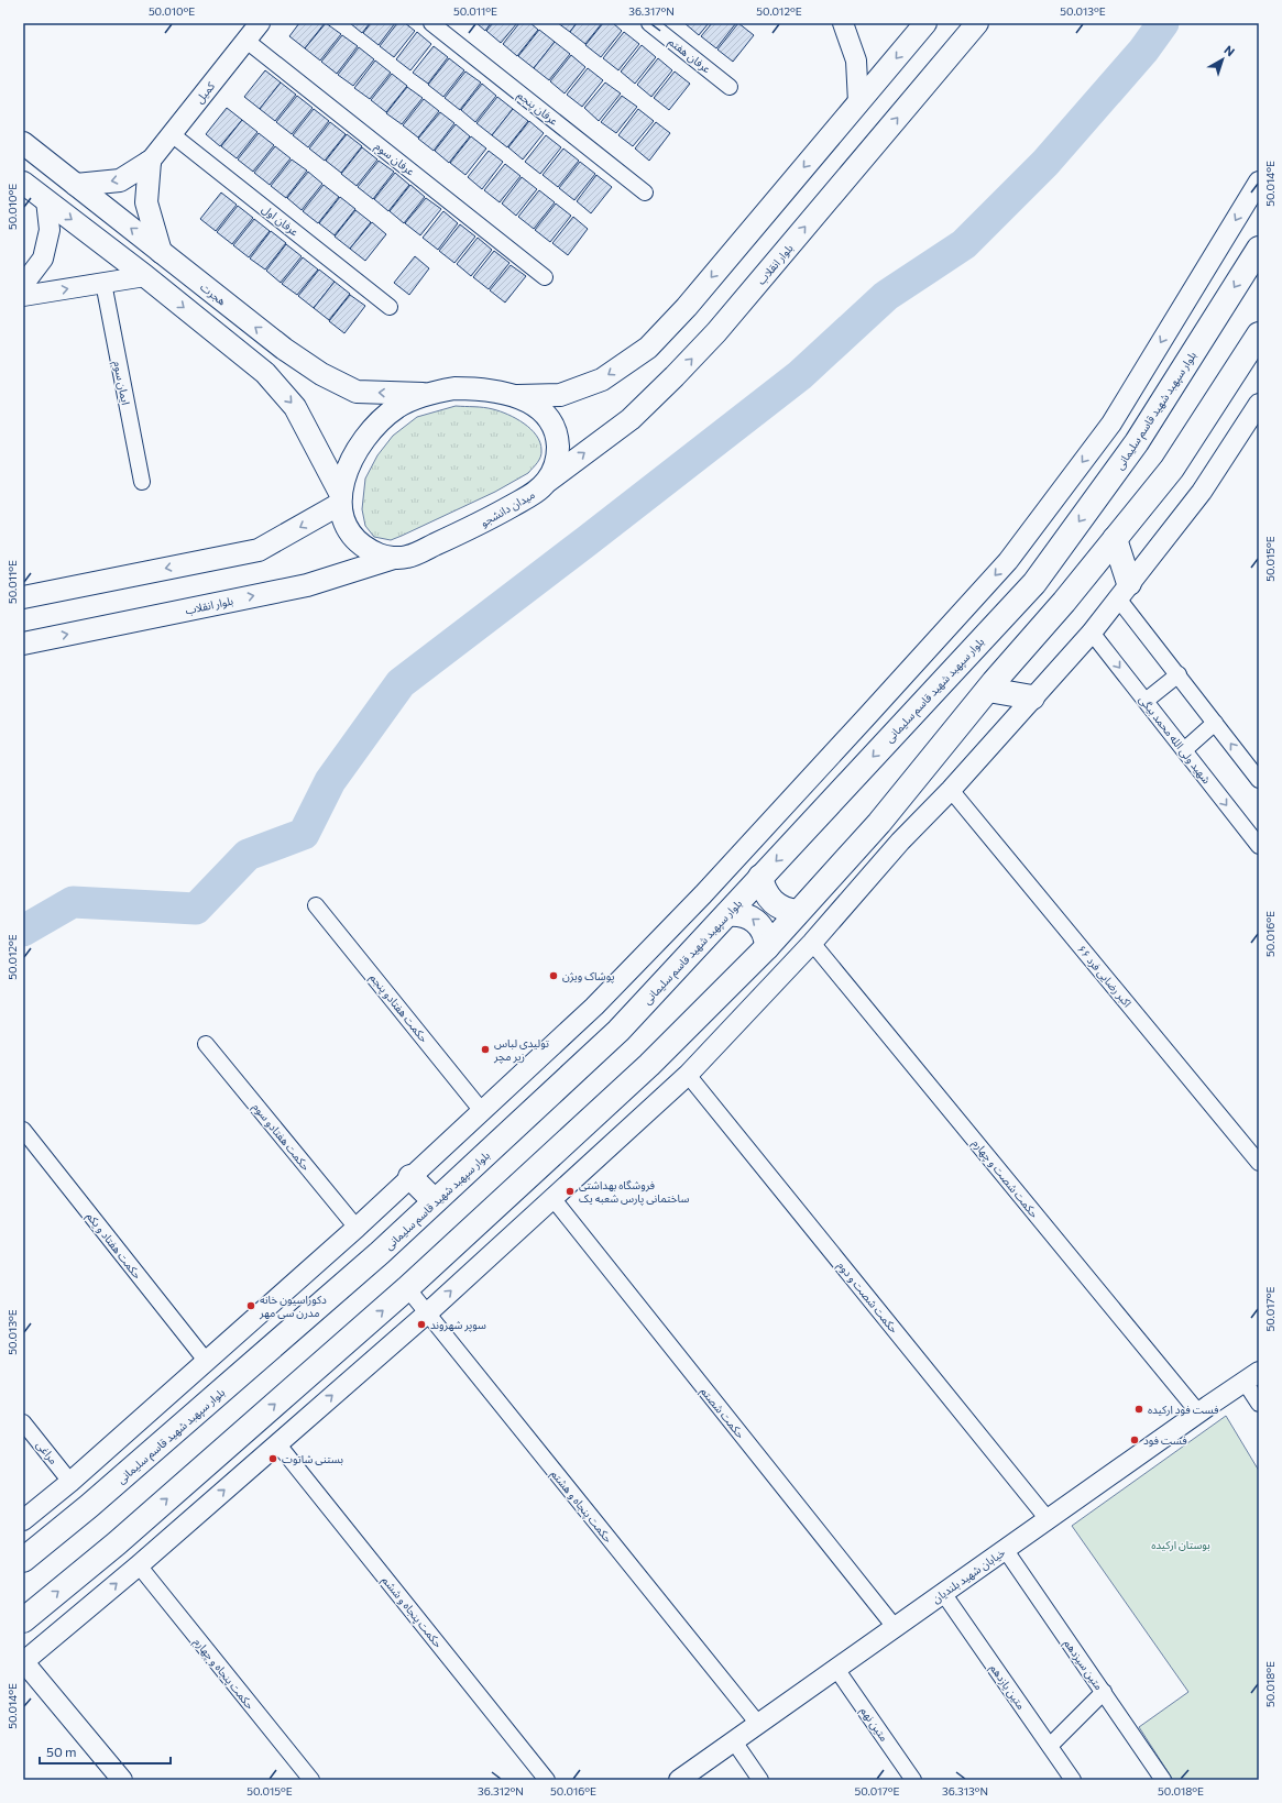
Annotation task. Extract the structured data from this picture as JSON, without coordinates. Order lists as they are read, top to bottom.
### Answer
{
  "streets": {
    "main road": [
      "بلوار انقلاب",
      "هجرت",
      "بلوار سپهبد شهید قاسم سلیمانی",
      "میدان دانشجو"
    ],
    "street": [
      "عرفان هفتم",
      "کمیل",
      "عرفان پنجم",
      "عرفان سوم",
      "عرفان اول",
      "ایمان سوم",
      "شهید ولی الله محمد بیگی",
      "۶۶ اکبر رضایی فرد",
      "حکمت هفتادو پنجم",
      "حکمت هفتادو سوم",
      "حکمت شصت و چهارم",
      "حکمت هفتاد و یکم",
      "حکمت شصت و دوم",
      "حکمت شصتم",
      "مراغی",
      "حکمت پنجاه و هشتم",
      "خیابان شهید بلندیان",
      "حکمت پنجاه و ششم",
      "متین سیزدهم",
      "حکمت پنجاه و چهارم",
      "متین یازدهم",
      "متین نهم"
    ]
  },
  "crossings": [
    ["کمیل", "عرفان سوم"],
    ["کمیل", "عرفان اول"],
    ["بلوار انقلاب", "میدان دانشجو"],
    ["هجرت", "میدان دانشجو"],
    ["حکمت شصت و چهارم", "خیابان شهید بلندیان"],
    ["حکمت شصت و دوم", "خیابان شهید بلندیان"],
    ["حکمت شصتم", "خیابان شهید بلندیان"],
    ["حکمت پنجاه و هشتم", "خیابان شهید بلندیان"],
    ["خیابان شهید بلندیان", "متین سیزدهم"],
    ["خیابان شهید بلندیان", "متین یازدهم"],
    ["خیابان شهید بلندیان", "متین نهم"]
  ],
  "parks": ["بوستان ارکیده"],
  "places": [
    "پوشاک ویژن",
    "تولیدی لباس زیر مچر",
    "فروشگاه بهداشتی ساختمانی پارس شعبه یک",
    "دکوراسیون خانه مدرن سی مهر",
    "سوپر شهروند",
    "فست فود ارکیده",
    "فست فود",
    "بستنی شاتوت"
  ],
  "scale_bar": "50 m",
  "north": "top right",
  "coordinates": [
    "50.010°E",
    "50.011°E",
    "36.317°N",
    "50.012°E",
    "50.013°E",
    "50.014°E",
    "50.015°E",
    "50.016°E",
    "50.017°E",
    "50.018°E",
    "36.312°N",
    "36.313°N"
  ]
}
